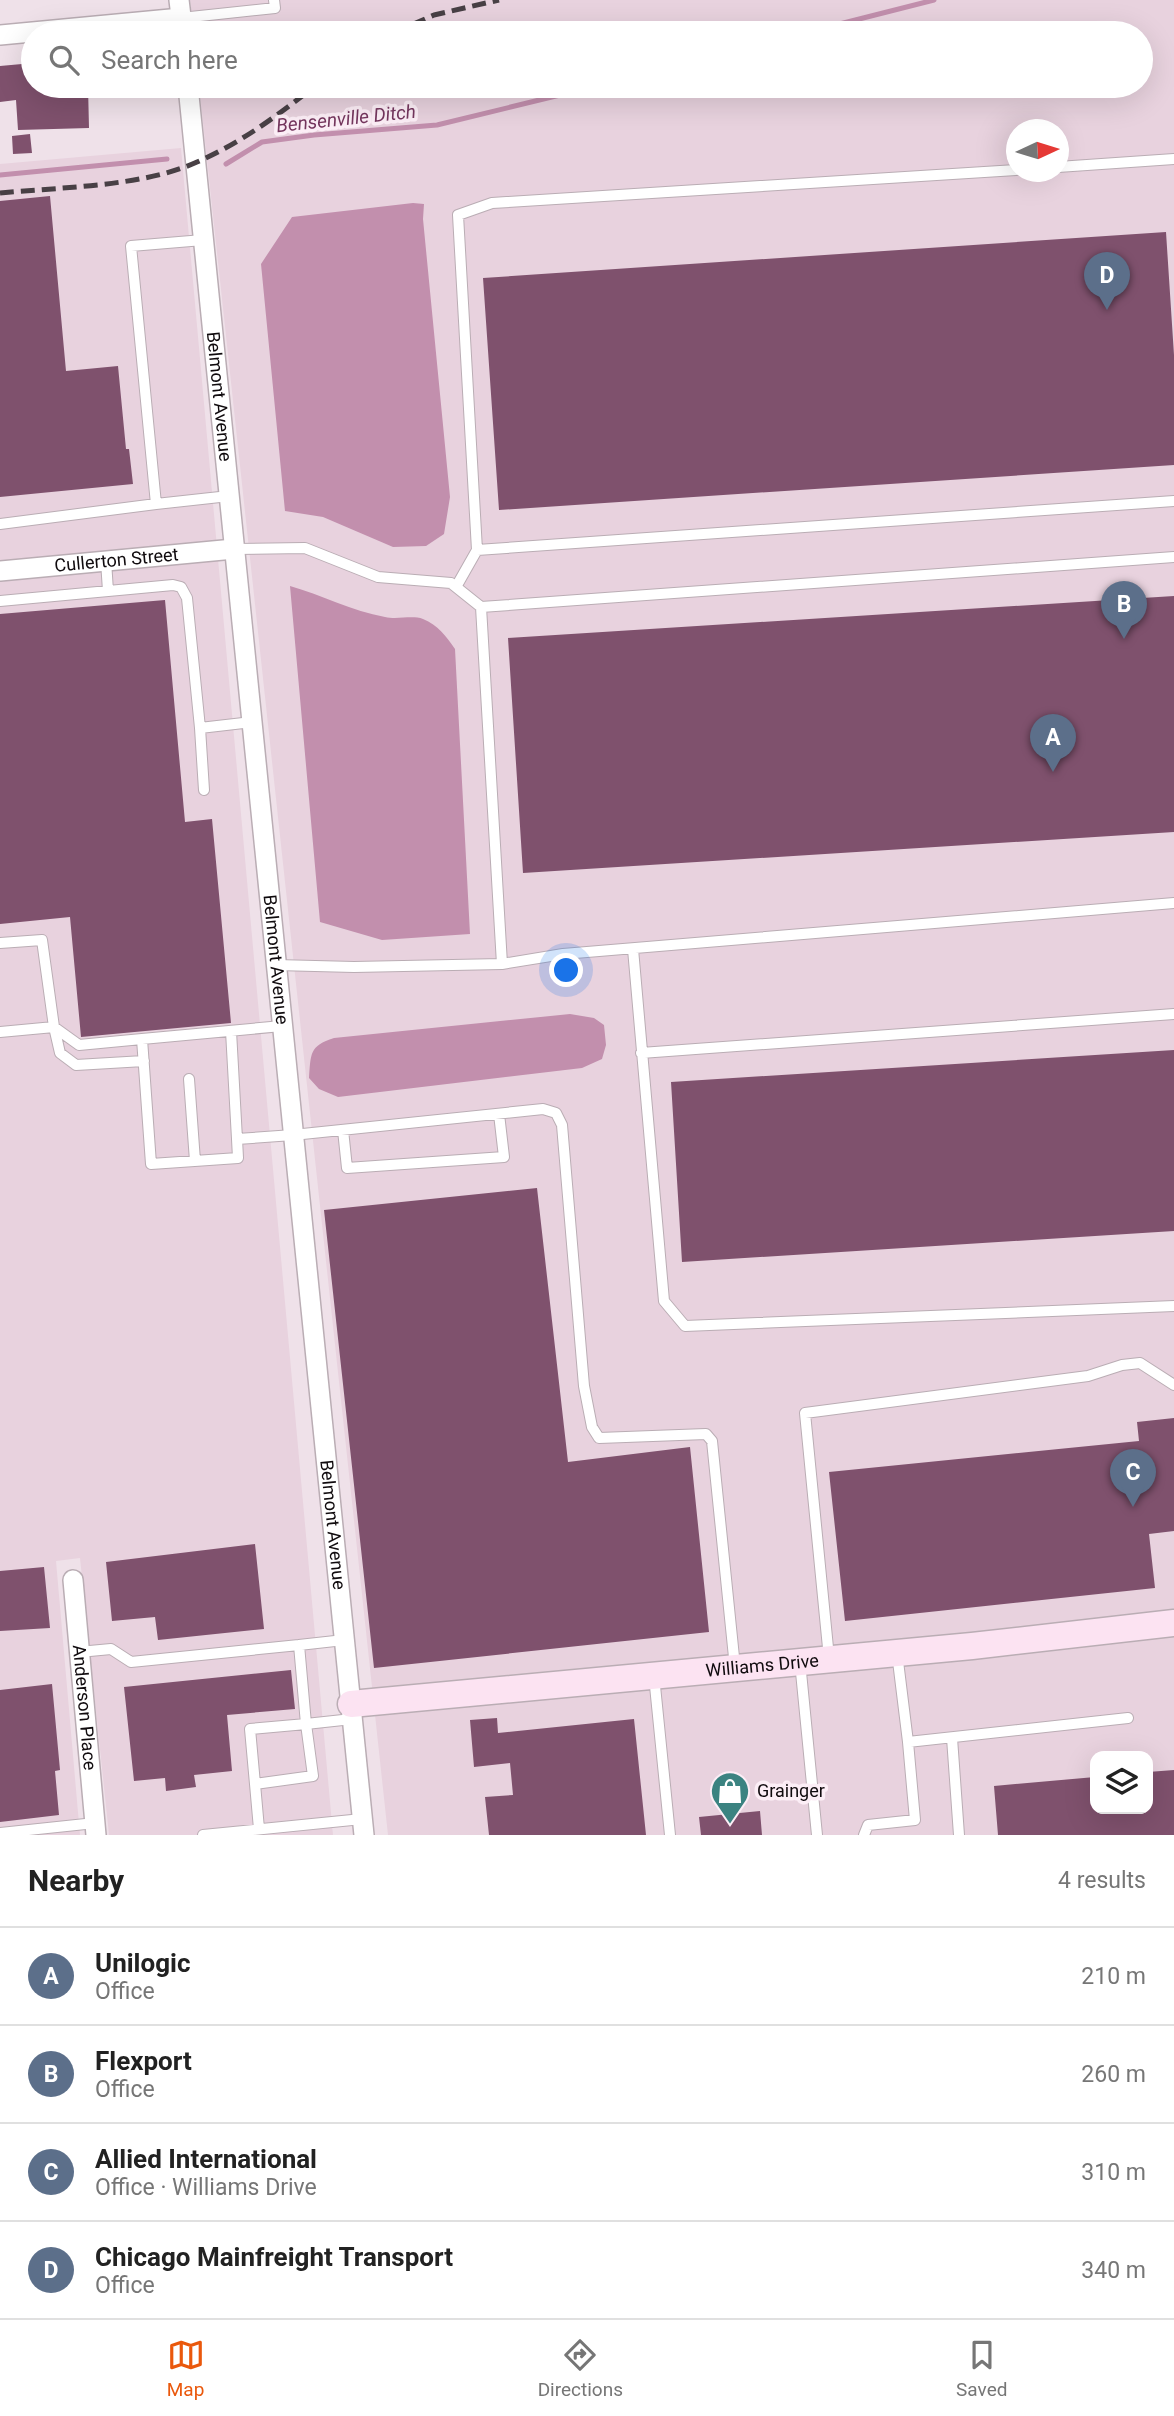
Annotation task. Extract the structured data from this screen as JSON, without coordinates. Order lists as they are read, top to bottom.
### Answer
{
  "streets": {
    "main road": ["Williams Drive"],
    "street": ["Belmont Avenue", "Cullerton Street", "Anderson Place"]
  },
  "crossings": [
    ["Belmont Avenue", "Cullerton Street"],
    ["Belmont Avenue", "Williams Drive"]
  ],
  "water": ["Bensenville Ditch"],
  "places": {
    "shop": ["Grainger"]
  },
  "north": "right",
  "page": {
    "search": "Search here",
    "pins": [
      "D",
      "B",
      "A",
      "C"
    ],
    "heading": ["Nearby", "4 results"],
    "list": [
      {
        "mark": "A",
        "name": "Unilogic",
        "note": "Office",
        "value": "210 m"
      },
      {
        "mark": "B",
        "name": "Flexport",
        "note": "Office",
        "value": "260 m"
      },
      {
        "mark": "C",
        "name": "Allied International",
        "note": "Office · Williams Drive",
        "value": "310 m"
      },
      {
        "mark": "D",
        "name": "Chicago Mainfreight Transport",
        "note": "Office",
        "value": "340 m"
      }
    ],
    "nav": ["Map", "Directions", "Saved"]
  }
}
